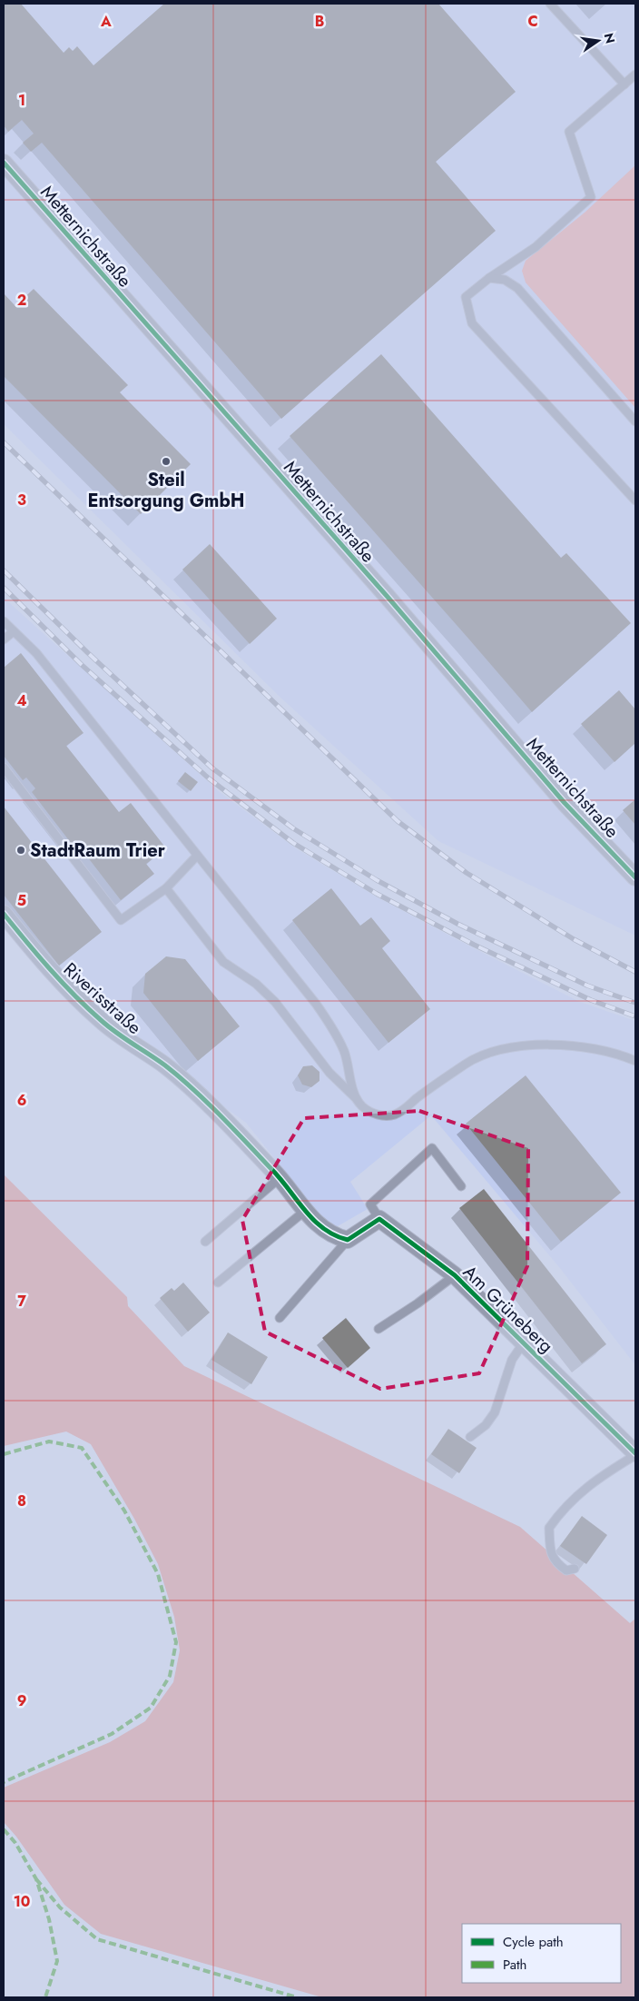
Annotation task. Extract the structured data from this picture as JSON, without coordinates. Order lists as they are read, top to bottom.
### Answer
{
  "streets": {
    "street": ["Metternichstraße", "Riverisstraße", "Am Grüneberg"]
  },
  "places": ["Steil Entsorgung GmbH", "StadtRaum Trier"],
  "legend": ["Cycle path", "Path"],
  "north": "right",
  "grid": {
    "columns": ["A", "B", "C"],
    "rows": [
      "1",
      "2",
      "3",
      "4",
      "5",
      "6",
      "7",
      "8",
      "9",
      "10"
    ]
  }
}
